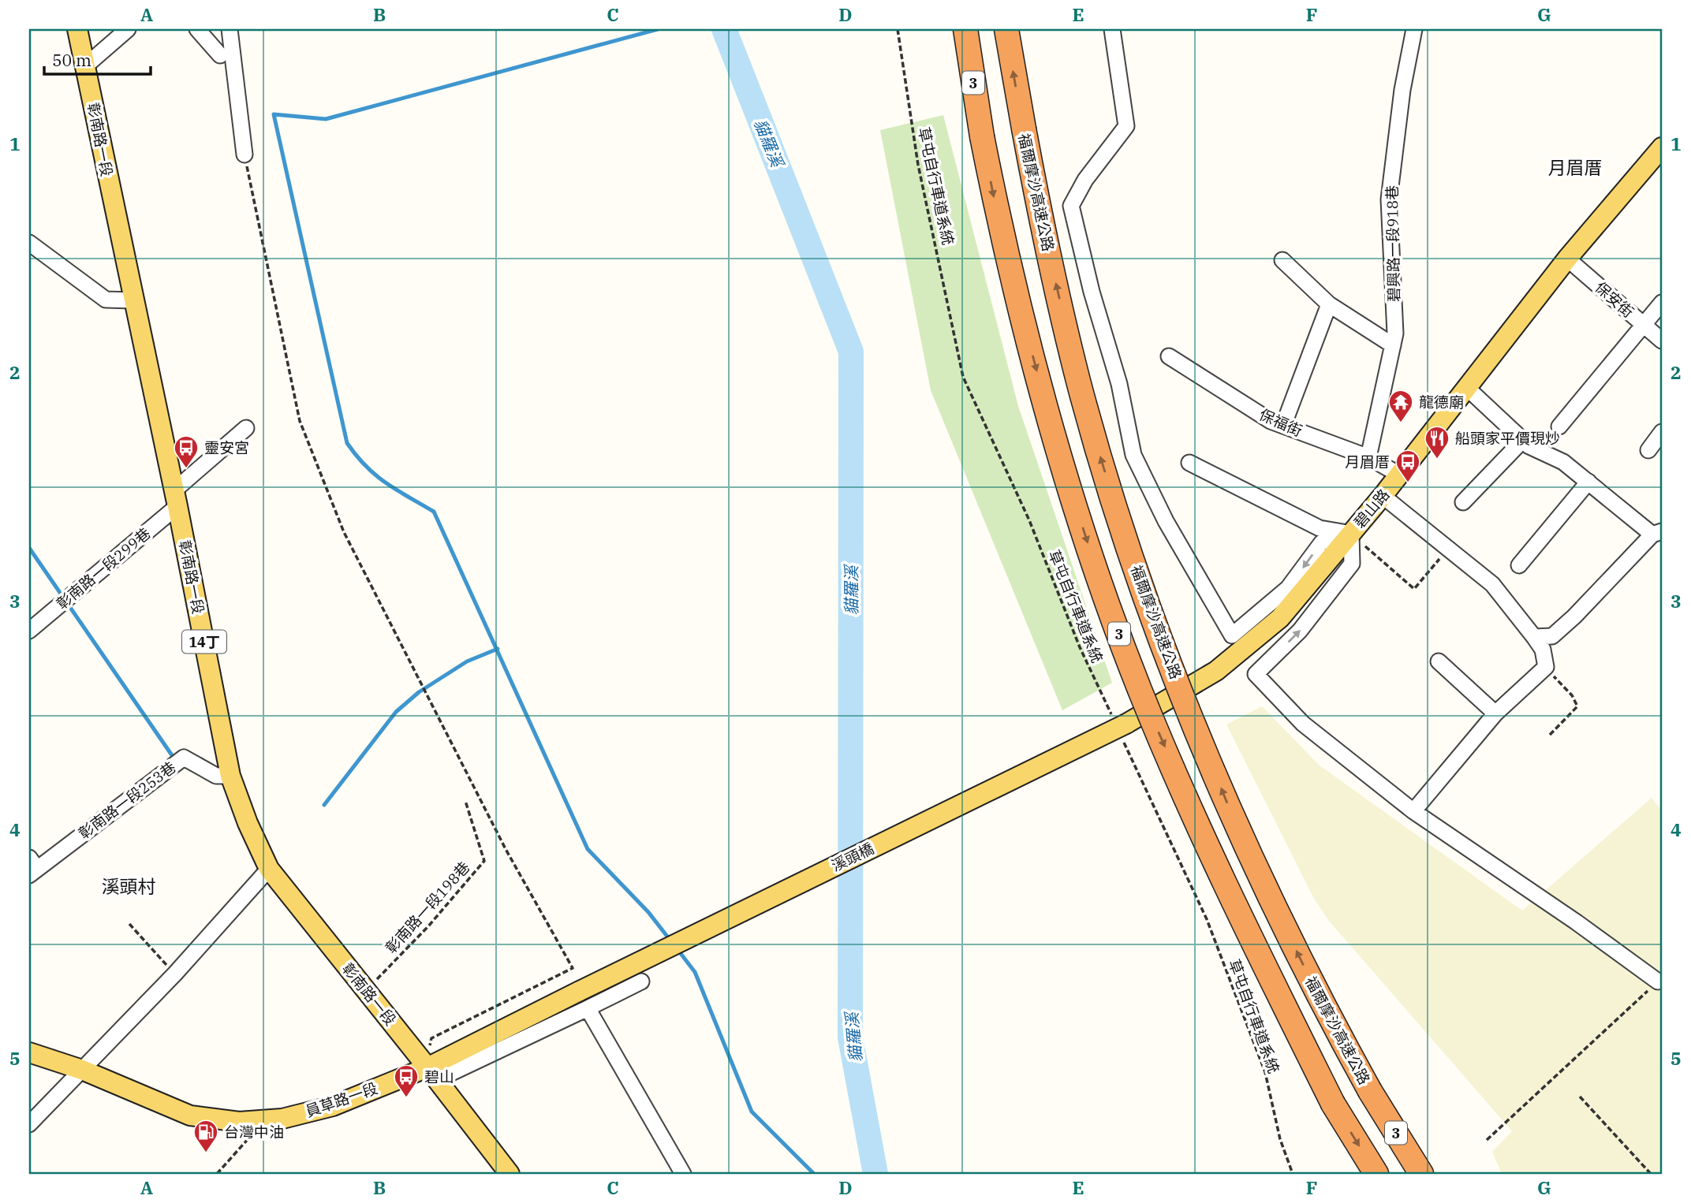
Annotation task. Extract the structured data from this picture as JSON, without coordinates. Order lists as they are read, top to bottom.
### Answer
{
  "streets": {
    "highway": ["3", "福爾摩沙高速公路"],
    "main road": [
      "彰南路一段",
      "碧山路",
      "14丁",
      "溪頭橋",
      "員草路一段"
    ],
    "street": [
      "碧興路一段918巷",
      "保安街",
      "保福街",
      "彰南路一段299巷",
      "彰南路一段253巷"
    ],
    "path": ["草屯自行車道系統", "彰南路一段198巷"]
  },
  "crossings": [
    ["彰南路一段", "彰南路一段299巷"],
    ["彰南路一段", "彰南路一段253巷"],
    ["彰南路一段", "彰南路一段198巷"],
    ["彰南路一段", "員草路一段"],
    ["草屯自行車道系統", "碧山路"],
    ["草屯自行車道系統", "溪頭橋"],
    ["碧興路一段918巷", "保福街"],
    ["保安街", "碧山路"],
    ["保福街", "碧山路"],
    ["碧山路", "溪頭橋"],
    ["溪頭橋", "員草路一段"]
  ],
  "districts": ["月眉厝", "溪頭村"],
  "water": ["貓羅溪"],
  "places": {
    "temple": ["龍德廟"],
    "restaurant": ["船頭家平價現炒"],
    "bus stop": ["靈安宮", "月眉厝", "碧山"],
    "fuel station": ["台灣中油"]
  },
  "scale_bar": "50 m",
  "grid": {
    "columns": [
      "A",
      "B",
      "C",
      "D",
      "E",
      "F",
      "G"
    ],
    "rows": [
      "1",
      "2",
      "3",
      "4",
      "5"
    ]
  }
}
